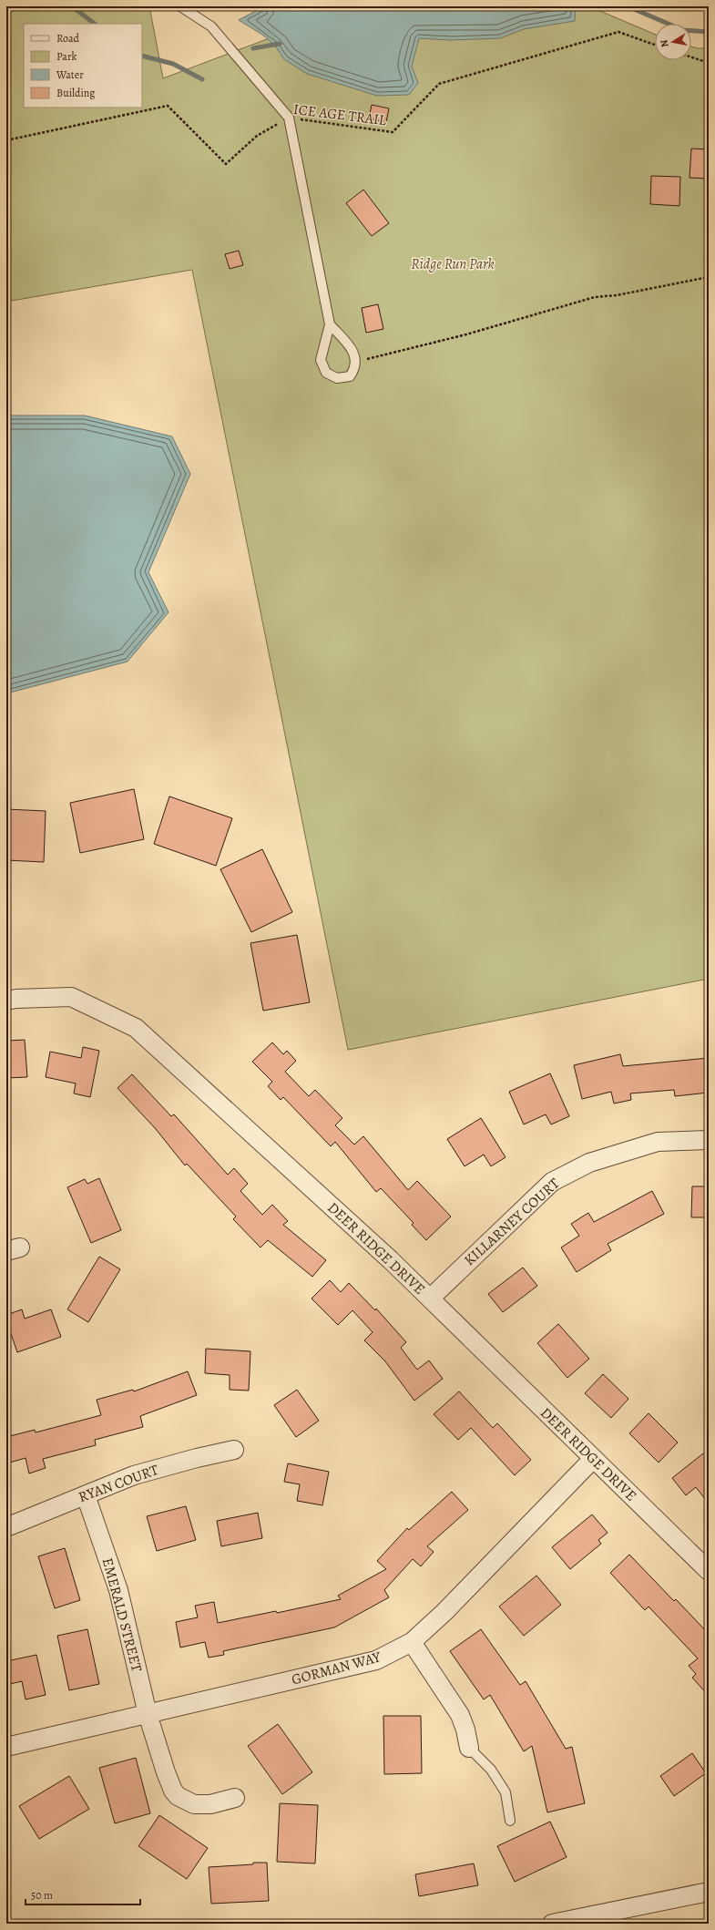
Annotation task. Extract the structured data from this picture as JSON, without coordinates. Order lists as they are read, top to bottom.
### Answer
{
  "streets": {
    "street": [
      "KILLARNEY COURT",
      "DEER RIDGE DRIVE",
      "RYAN COURT",
      "EMERALD STREET",
      "GORMAN WAY"
    ],
    "path": ["ICE AGE TRAIL"]
  },
  "crossings": [
    ["KILLARNEY COURT", "DEER RIDGE DRIVE"],
    ["DEER RIDGE DRIVE", "GORMAN WAY"],
    ["RYAN COURT", "EMERALD STREET"],
    ["EMERALD STREET", "GORMAN WAY"]
  ],
  "parks": ["Ridge Run Park"],
  "legend": [
    "Road",
    "Park",
    "Water",
    "Building"
  ],
  "scale_bar": "50 m",
  "north": "left"
}
